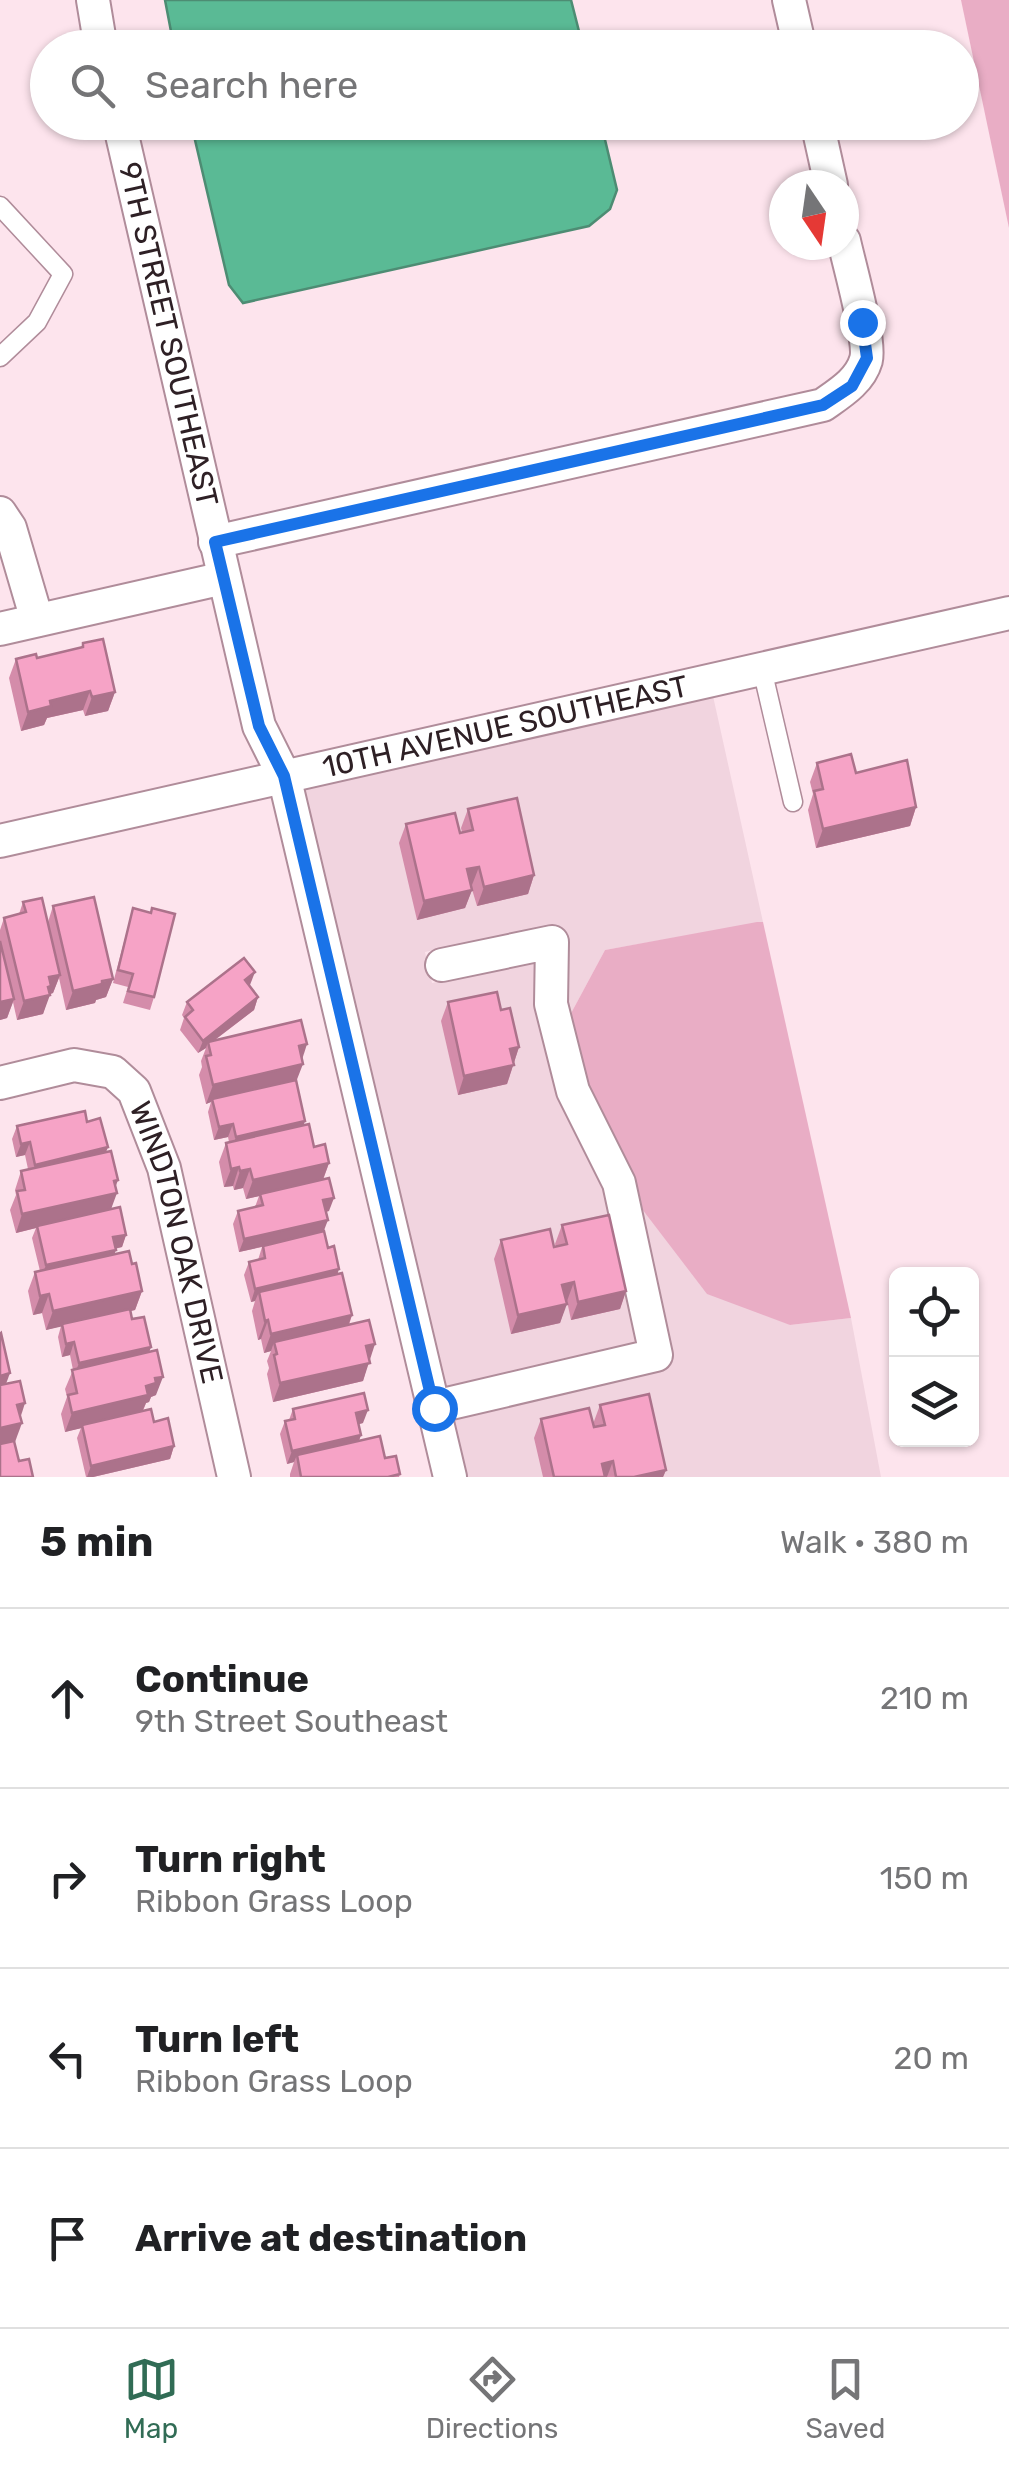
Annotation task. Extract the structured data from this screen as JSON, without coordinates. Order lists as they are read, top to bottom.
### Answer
{
  "streets": {
    "street": ["9TH STREET SOUTHEAST", "10TH AVENUE SOUTHEAST", "WINDTON OAK DRIVE"]
  },
  "crossings": [
    ["9TH STREET SOUTHEAST", "10TH AVENUE SOUTHEAST"]
  ],
  "north": "bottom",
  "page": {
    "search": "Search here",
    "heading": ["5 min", "Walk · 380 m"],
    "list": [
      ["Continue", "9th Street Southeast", "210 m"],
      ["Turn right", "Ribbon Grass Loop", "150 m"],
      ["Turn left", "Ribbon Grass Loop", "20 m"],
      "Arrive at destination"
    ],
    "nav": ["Map", "Directions", "Saved"]
  }
}
